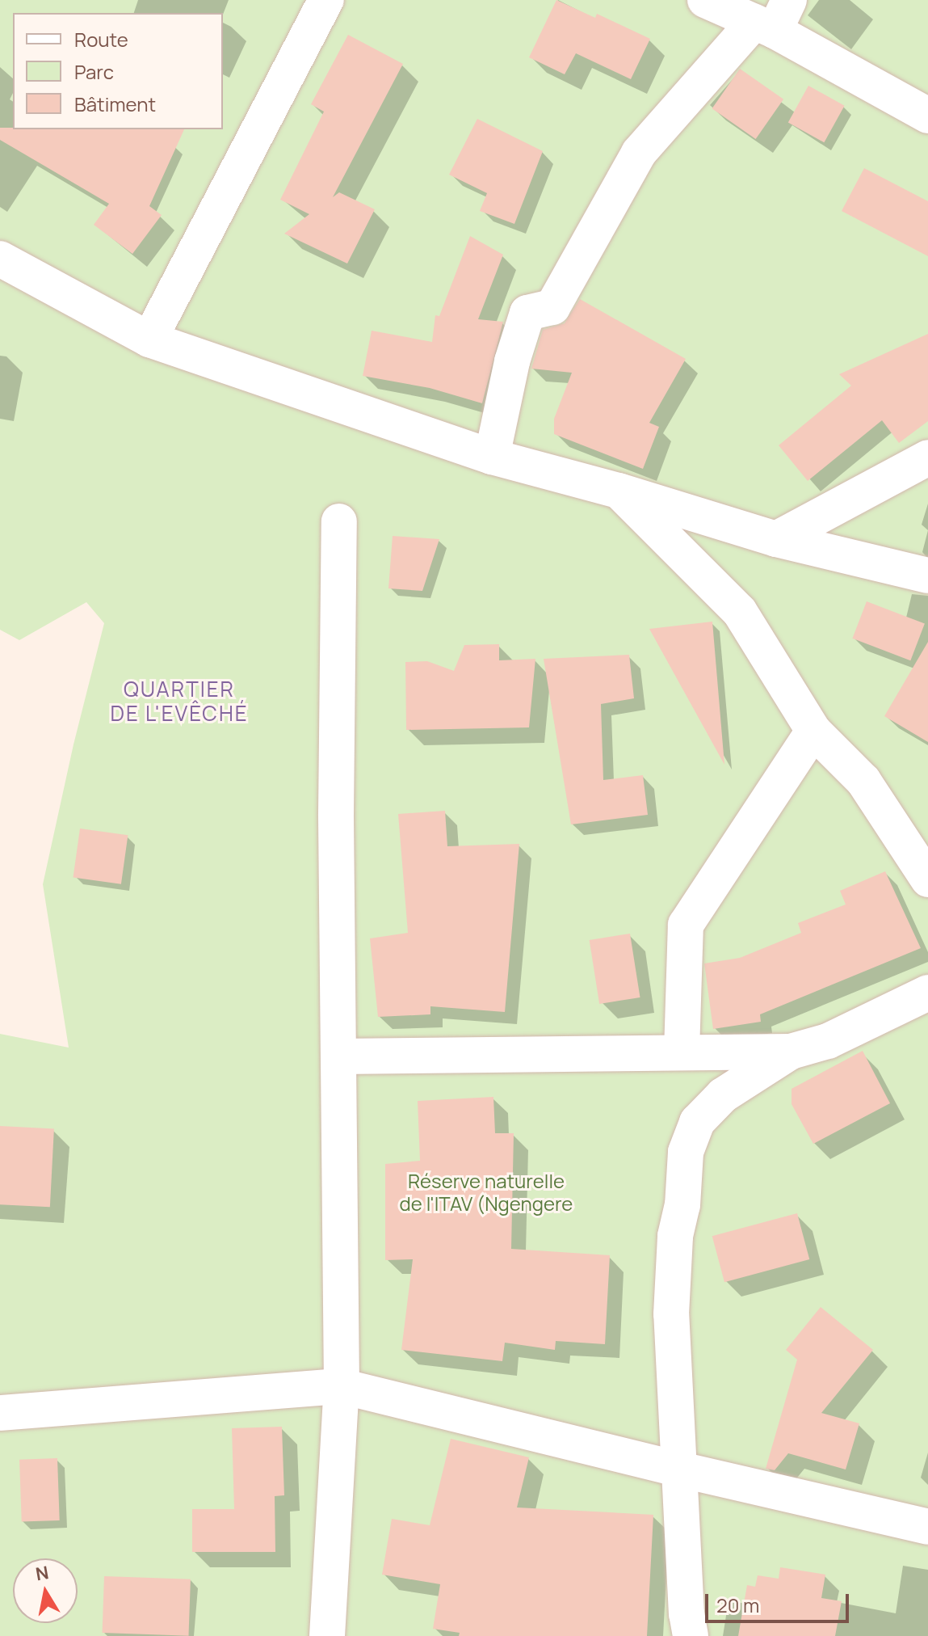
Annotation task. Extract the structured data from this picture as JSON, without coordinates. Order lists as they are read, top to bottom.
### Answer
{
  "districts": ["QUARTIER DE L'EVÊCHÉ"],
  "parks": ["Réserve naturelle de l'ITAV (Ngengere"],
  "legend": ["Route", "Parc", "Bâtiment"],
  "scale_bar": "20 m",
  "north": "top"
}
